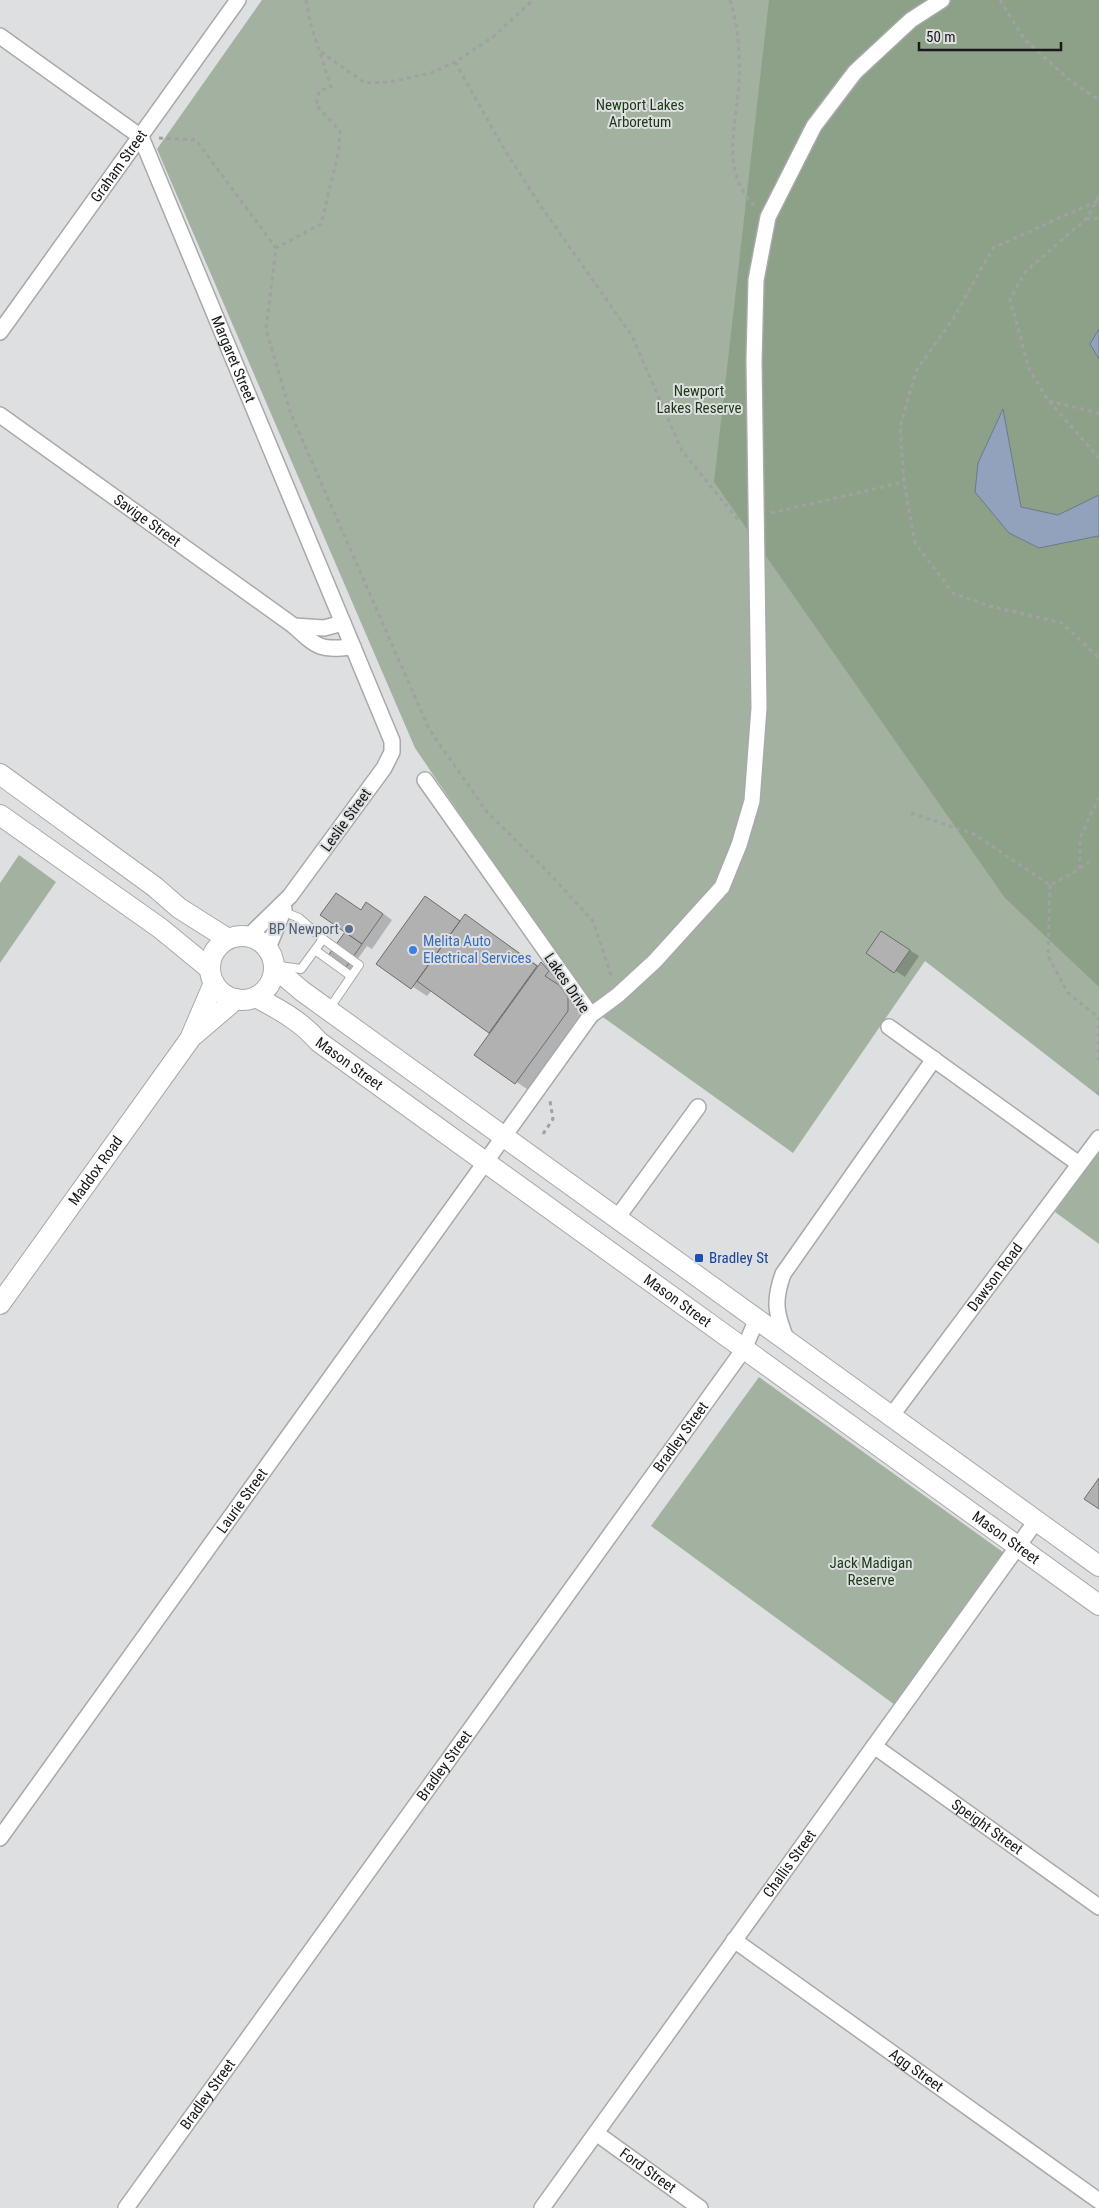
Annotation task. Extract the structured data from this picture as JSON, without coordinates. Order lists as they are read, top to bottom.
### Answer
{
  "streets": {
    "street": [
      "Graham Street",
      "Margaret Street",
      "Savige Street",
      "Leslie Street",
      "Lakes Drive",
      "Mason Street",
      "Maddox Road",
      "Dawson Road",
      "Bradley Street",
      "Laurie Street",
      "Speight Street",
      "Challis Street",
      "Agg Street",
      "Ford Street"
    ]
  },
  "crossings": [
    ["Graham Street", "Margaret Street"],
    ["Margaret Street", "Savige Street"],
    ["Margaret Street", "Leslie Street"],
    ["Leslie Street", "Mason Street"],
    ["Leslie Street", "Maddox Road"],
    ["Lakes Drive", "Mason Street"],
    ["Lakes Drive", "Laurie Street"],
    ["Mason Street", "Maddox Road"],
    ["Mason Street", "Dawson Road"],
    ["Mason Street", "Bradley Street"],
    ["Mason Street", "Laurie Street"],
    ["Mason Street", "Challis Street"],
    ["Speight Street", "Challis Street"],
    ["Challis Street", "Agg Street"],
    ["Challis Street", "Ford Street"]
  ],
  "parks": ["Newport Lakes Arboretum", "Newport Lakes Reserve", "Jack Madigan Reserve"],
  "places": {
    "other": ["BP Newport", "Melita Auto Electrical Services"],
    "transit": ["Bradley St"]
  },
  "scale_bar": "50 m"
}
